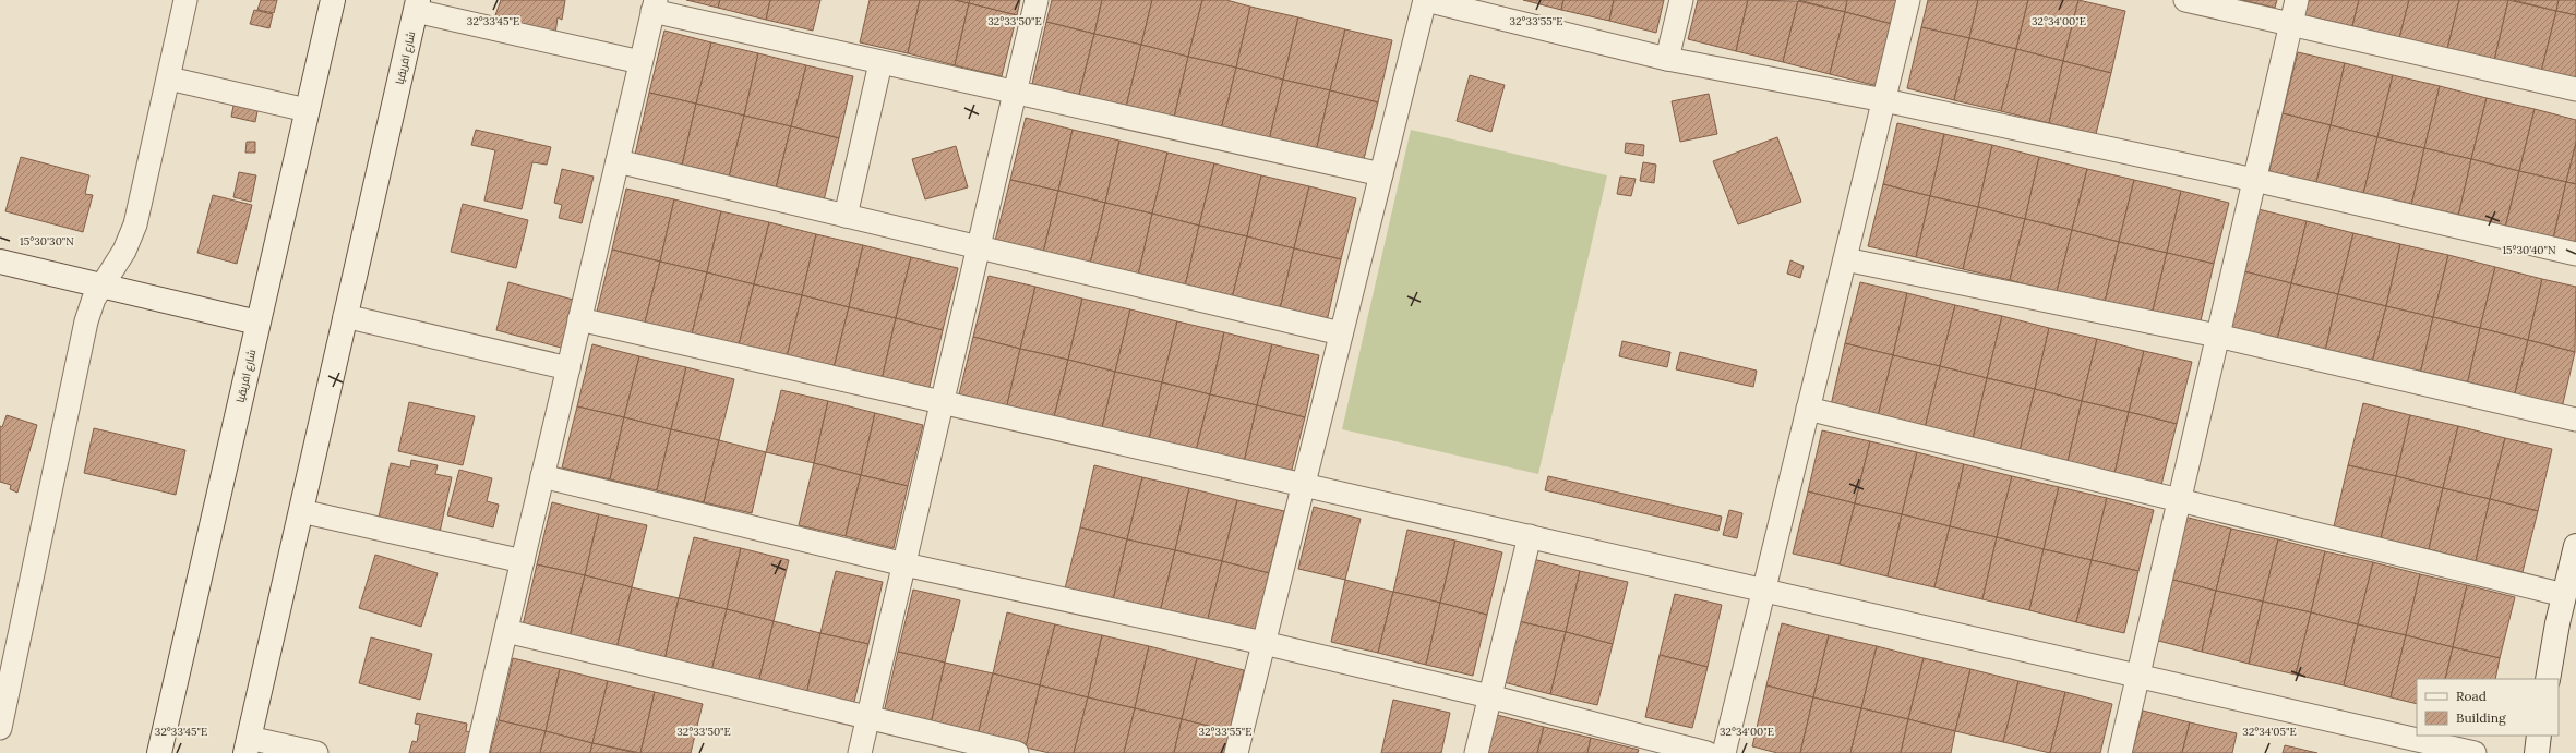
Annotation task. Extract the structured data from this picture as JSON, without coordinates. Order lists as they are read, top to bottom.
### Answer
{
  "streets": {
    "street": ["شارع افريقيا"]
  },
  "legend": ["Road", "Building"],
  "coordinates": [
    "32°33'45\"E",
    "32°33'50\"E",
    "32°33'55\"E",
    "32°34'00\"E",
    "15°30'30\"N",
    "15°30'40\"N",
    "32°34'05\"E"
  ]
}
